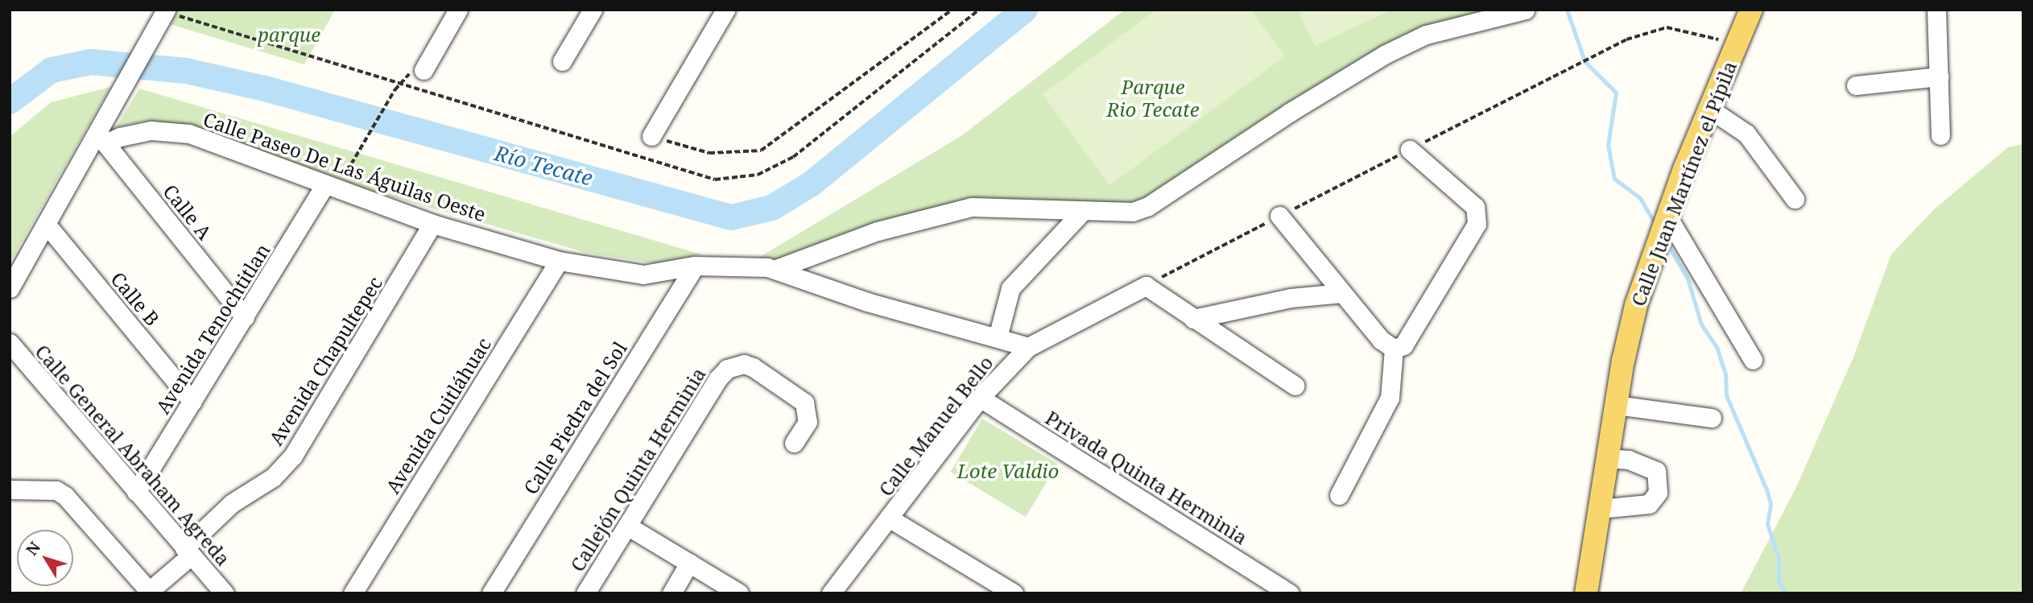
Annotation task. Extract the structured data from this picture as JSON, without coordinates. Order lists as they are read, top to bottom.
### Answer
{
  "streets": {
    "main road": ["Calle Juan Martínez el Pípila"],
    "street": [
      "Calle Paseo De Las Águilas Oeste",
      "Calle A",
      "Calle B",
      "Avenida Tenochtitlan",
      "Avenida Chapultepec",
      "Avenida Cuitláhuac",
      "Calle Piedra del Sol",
      "Calle Manuel Bello",
      "Calle General Abraham Agreda",
      "Callejón Quinta Herminia",
      "Privada Quinta Herminia"
    ]
  },
  "crossings": [
    ["Calle Paseo De Las Águilas Oeste", "Calle A"],
    ["Calle Paseo De Las Águilas Oeste", "Avenida Tenochtitlan"],
    ["Calle Paseo De Las Águilas Oeste", "Avenida Chapultepec"],
    ["Calle Paseo De Las Águilas Oeste", "Avenida Cuitláhuac"],
    ["Calle Paseo De Las Águilas Oeste", "Calle Piedra del Sol"],
    ["Calle Paseo De Las Águilas Oeste", "Calle Manuel Bello"],
    ["Calle A", "Avenida Tenochtitlan"],
    ["Calle B", "Avenida Tenochtitlan"],
    ["Avenida Tenochtitlan", "Calle General Abraham Agreda"],
    ["Avenida Chapultepec", "Calle General Abraham Agreda"],
    ["Calle Manuel Bello", "Privada Quinta Herminia"]
  ],
  "water": ["Río Tecate"],
  "parks": ["parque", "Parque Rio Tecate", "Lote Valdio"],
  "north": "top left"
}
